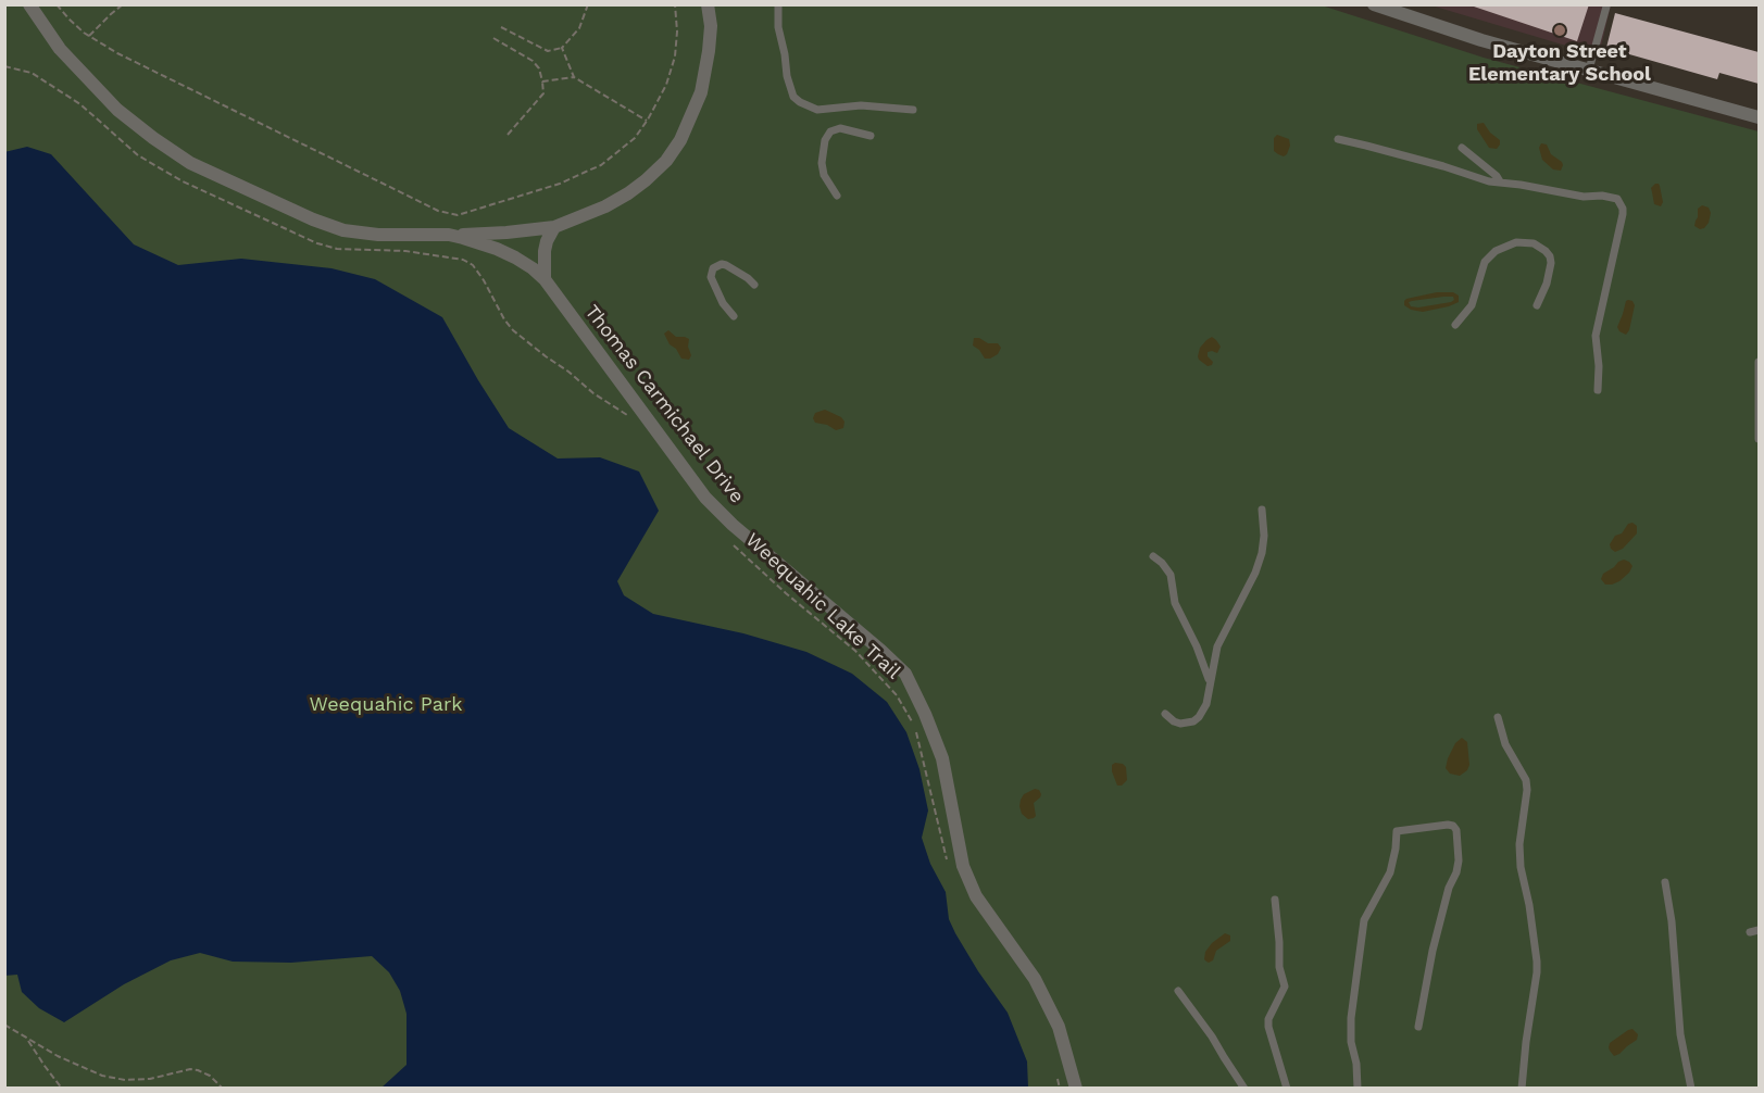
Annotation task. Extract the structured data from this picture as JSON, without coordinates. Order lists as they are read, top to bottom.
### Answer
{
  "streets": {
    "street": ["Thomas Carmichael Drive"],
    "path": ["Weequahic Lake Trail"]
  },
  "parks": ["Weequahic Park"],
  "places": ["Dayton Street Elementary School"]
}
